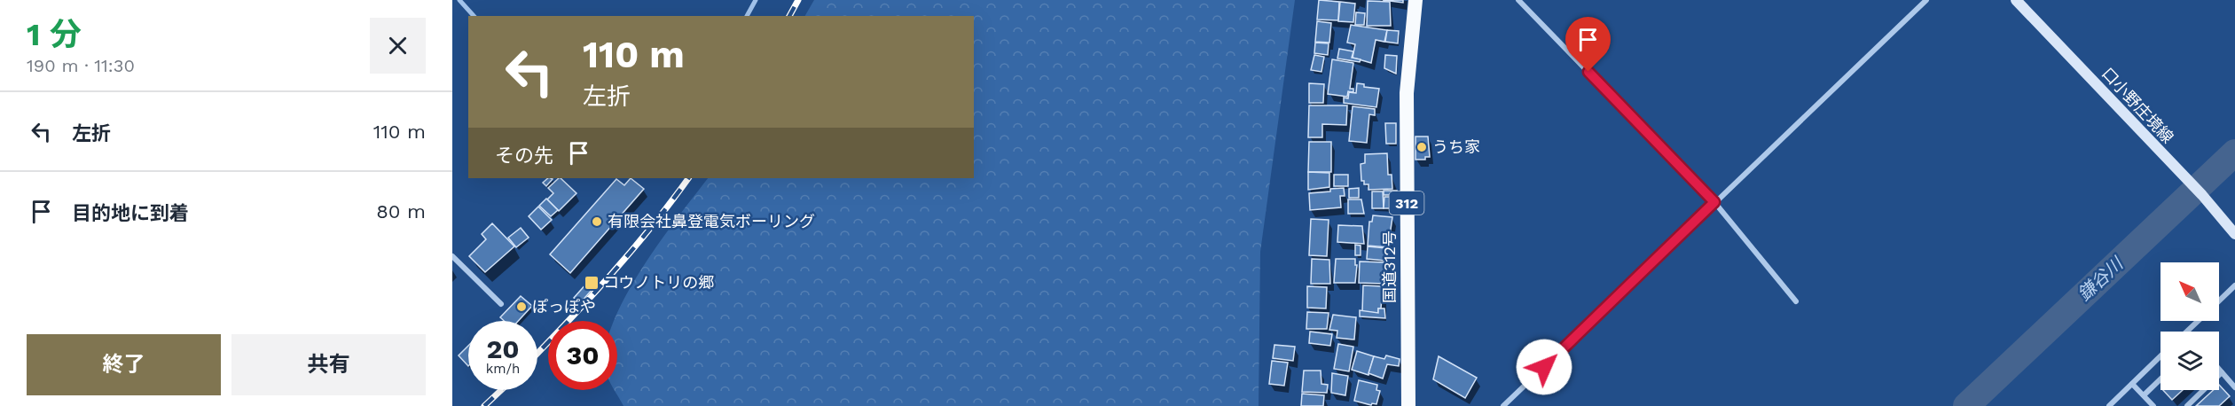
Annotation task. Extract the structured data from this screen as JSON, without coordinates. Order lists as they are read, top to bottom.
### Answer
{
  "streets": {
    "highway": ["312", "国道312号"],
    "main road": ["口小野庄境線"]
  },
  "water": ["鎌谷川"],
  "places": {
    "other": ["うち家", "有限会社鼻登電気ボーリング", "ぽっぽや"],
    "transit": ["コウノトリの郷"]
  },
  "north": "top left",
  "page": {
    "heading": ["1 分", "190 m · 11:30"],
    "turn": ["110 m", "左折"],
    "list": [
      {
        "name": "左折",
        "value": "110 m"
      },
      {
        "name": "目的地に到着",
        "value": "80 m"
      }
    ],
    "then": "その先",
    "speed": "20 km/h",
    "limit": "30",
    "buttons": ["終了", "共有"]
  }
}
